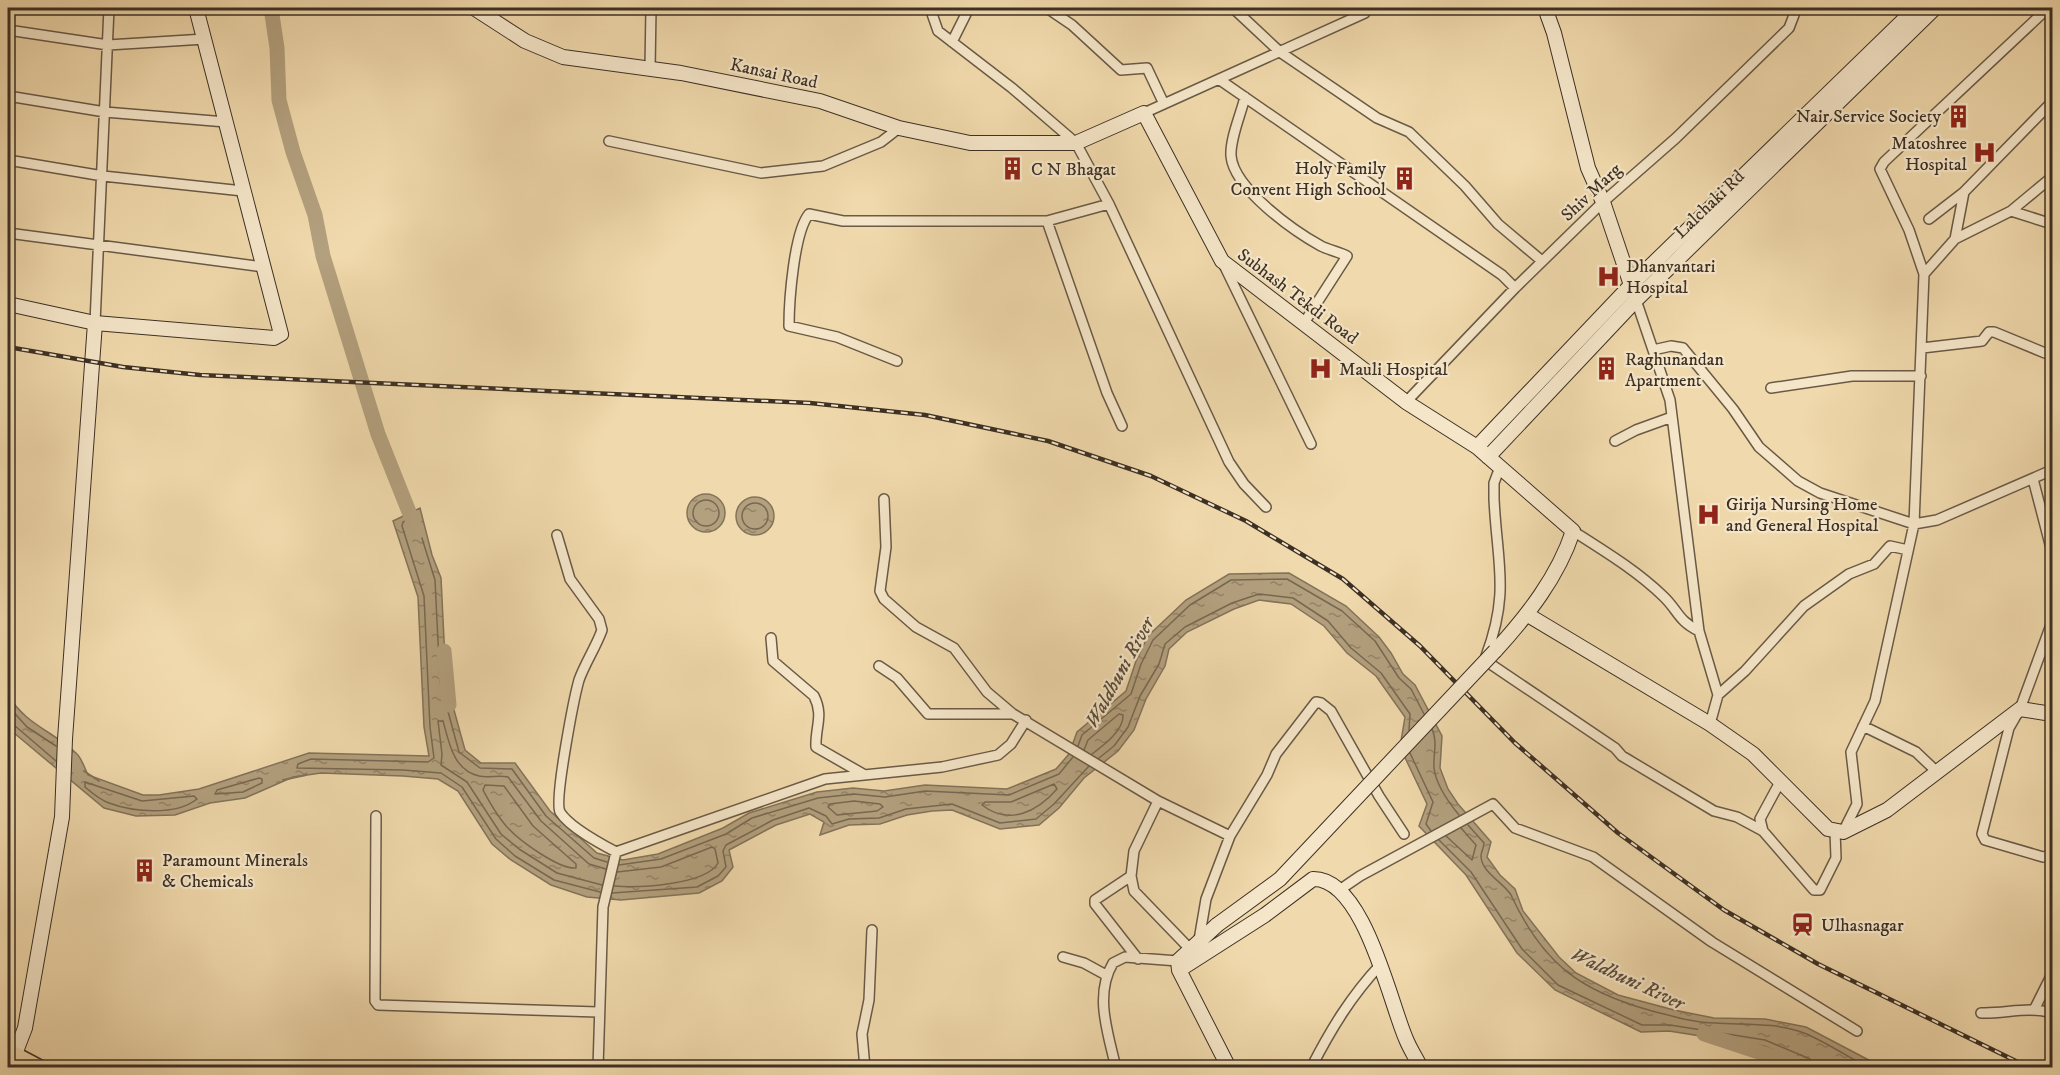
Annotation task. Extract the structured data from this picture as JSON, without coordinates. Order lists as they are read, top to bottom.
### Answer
{
  "streets": {
    "street": [
      "Kansai Road",
      "Shiv Marg",
      "Lalchaki Rd",
      "Subhash Tekdi Road"
    ]
  },
  "crossings": [
    ["Shiv Marg", "Subhash Tekdi Road"],
    ["Lalchaki Rd", "Subhash Tekdi Road"]
  ],
  "water": ["Waldhuni River"],
  "places": {
    "building": [
      "Nair Service Society",
      "C N Bhagat",
      "Holy Family Convent High School",
      "Raghunandan Apartment",
      "Paramount Minerals & Chemicals"
    ],
    "hospital": [
      "Matoshree Hospital",
      "Dhanvantari Hospital",
      "Mauli Hospital",
      "Girija Nursing Home and General Hospital"
    ],
    "station": ["Ulhasnagar"]
  }
}
